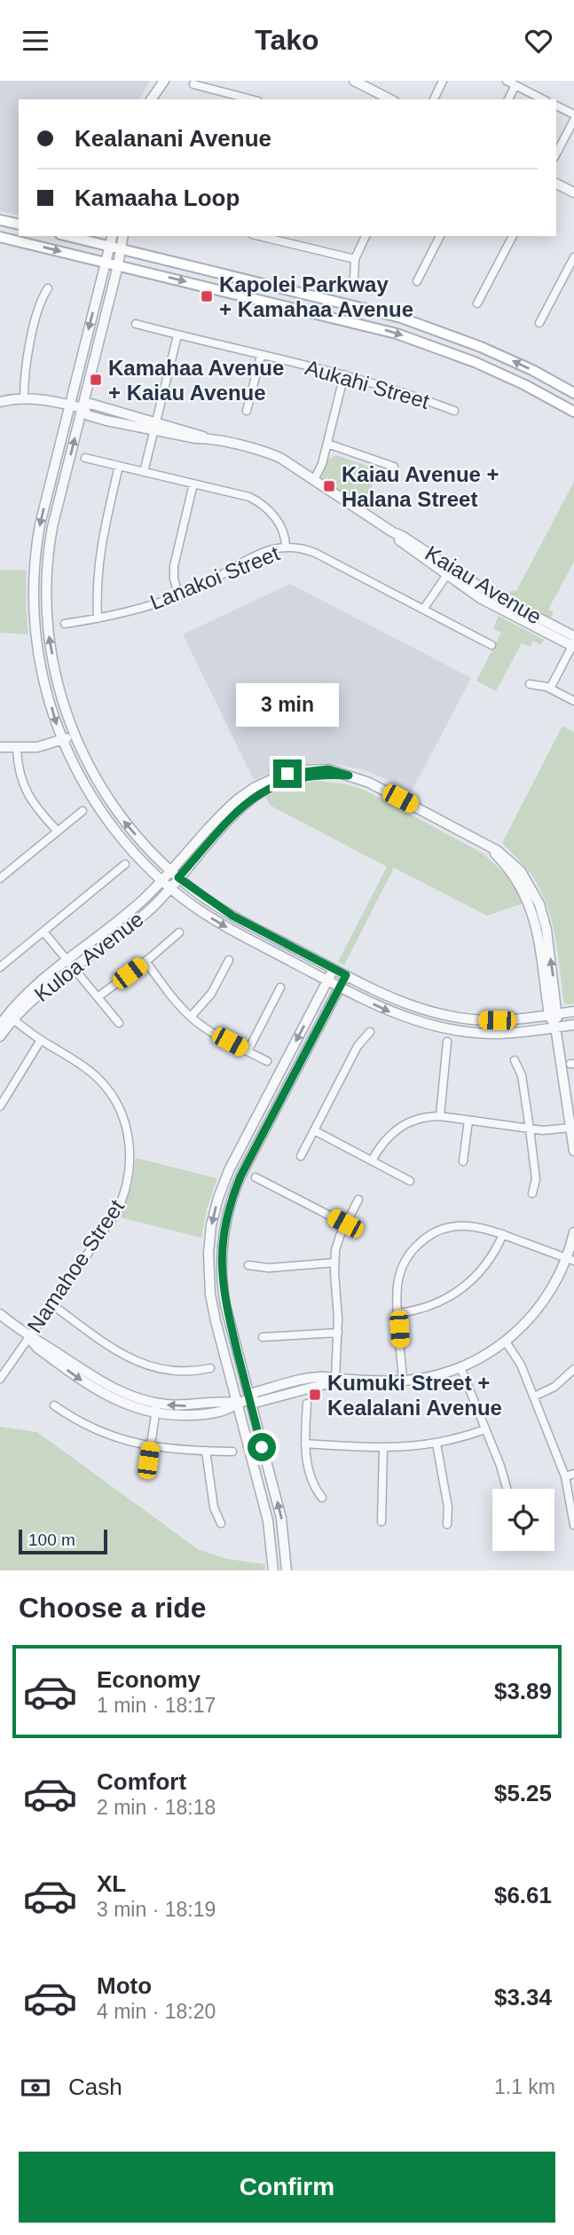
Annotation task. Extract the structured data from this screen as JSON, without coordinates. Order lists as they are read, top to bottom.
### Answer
{
  "streets": {
    "street": [
      "Aukahi Street",
      "Lanakoi Street",
      "Kaiau Avenue",
      "Kuloa Avenue",
      "Namahoe Street"
    ]
  },
  "crossings": [
    ["Kuloa Avenue", "Namahoe Street"]
  ],
  "places": {
    "transit": [
      "Kapolei Parkway + Kamahaa Avenue",
      "Kamahaa Avenue + Kaiau Avenue",
      "Kaiau Avenue + Halana Street",
      "Kumuki Street + Kealalani Avenue"
    ]
  },
  "scale_bar": "100 m",
  "page": {
    "header": "Tako",
    "banner": ["Kealanani Avenue", "Kamaaha Loop"],
    "bubble": "3 min",
    "scale": "100 m",
    "heading": "Choose a ride",
    "list": [
      {
        "name": "Economy",
        "note": "1 min · 18:17",
        "value": "$3.89"
      },
      {
        "name": "Comfort",
        "note": "2 min · 18:18",
        "value": "$5.25"
      },
      {
        "name": "XL",
        "note": "3 min · 18:19",
        "value": "$6.61"
      },
      {
        "name": "Moto",
        "note": "4 min · 18:20",
        "value": "$3.34"
      }
    ],
    "pay": ["Cash", "1.1 km"],
    "buttons": "Confirm"
  }
}
